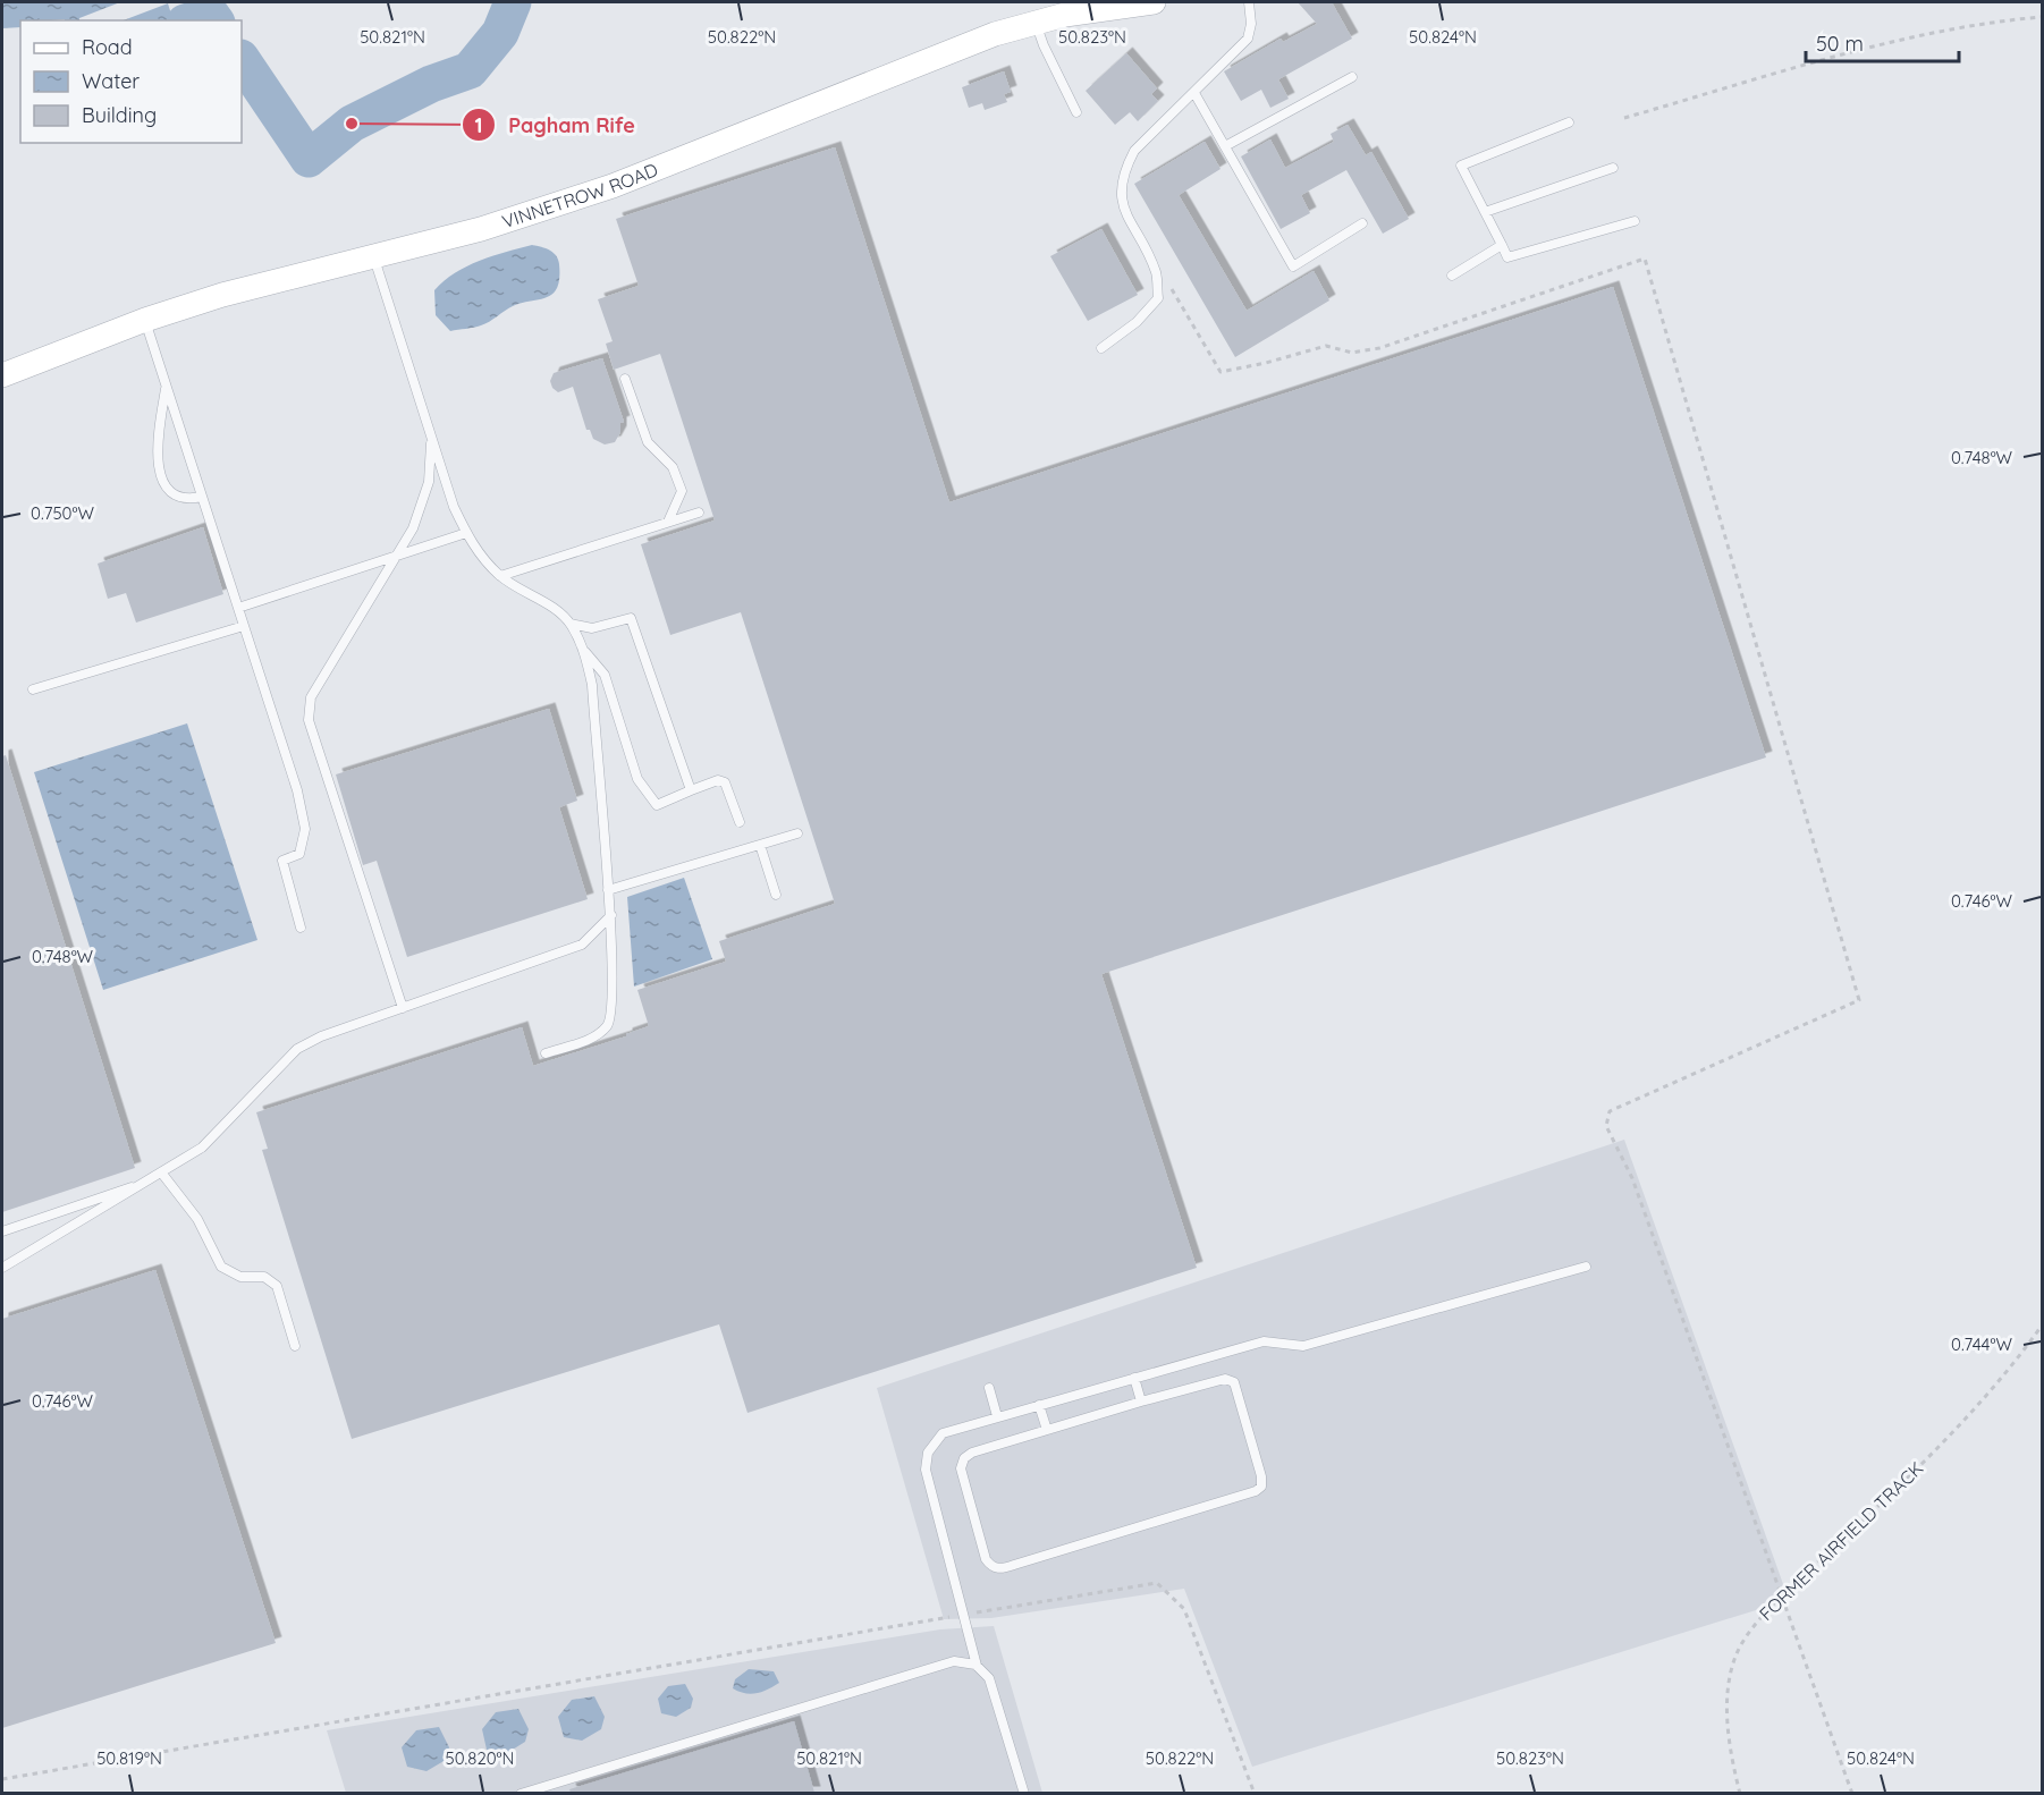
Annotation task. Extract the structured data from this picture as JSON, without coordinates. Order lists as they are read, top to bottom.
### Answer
{
  "streets": {
    "street": ["VINNETROW ROAD"],
    "path": ["FORMER AIRFIELD TRACK"]
  },
  "places": ["Pagham Rife"],
  "legend": ["Road", "Water", "Building"],
  "scale_bar": "50 m",
  "coordinates": [
    "50.821°N",
    "50.822°N",
    "50.823°N",
    "50.824°N",
    "0.748°W",
    "0.750°W",
    "0.746°W",
    "0.744°W",
    "50.819°N",
    "50.820°N"
  ]
}
